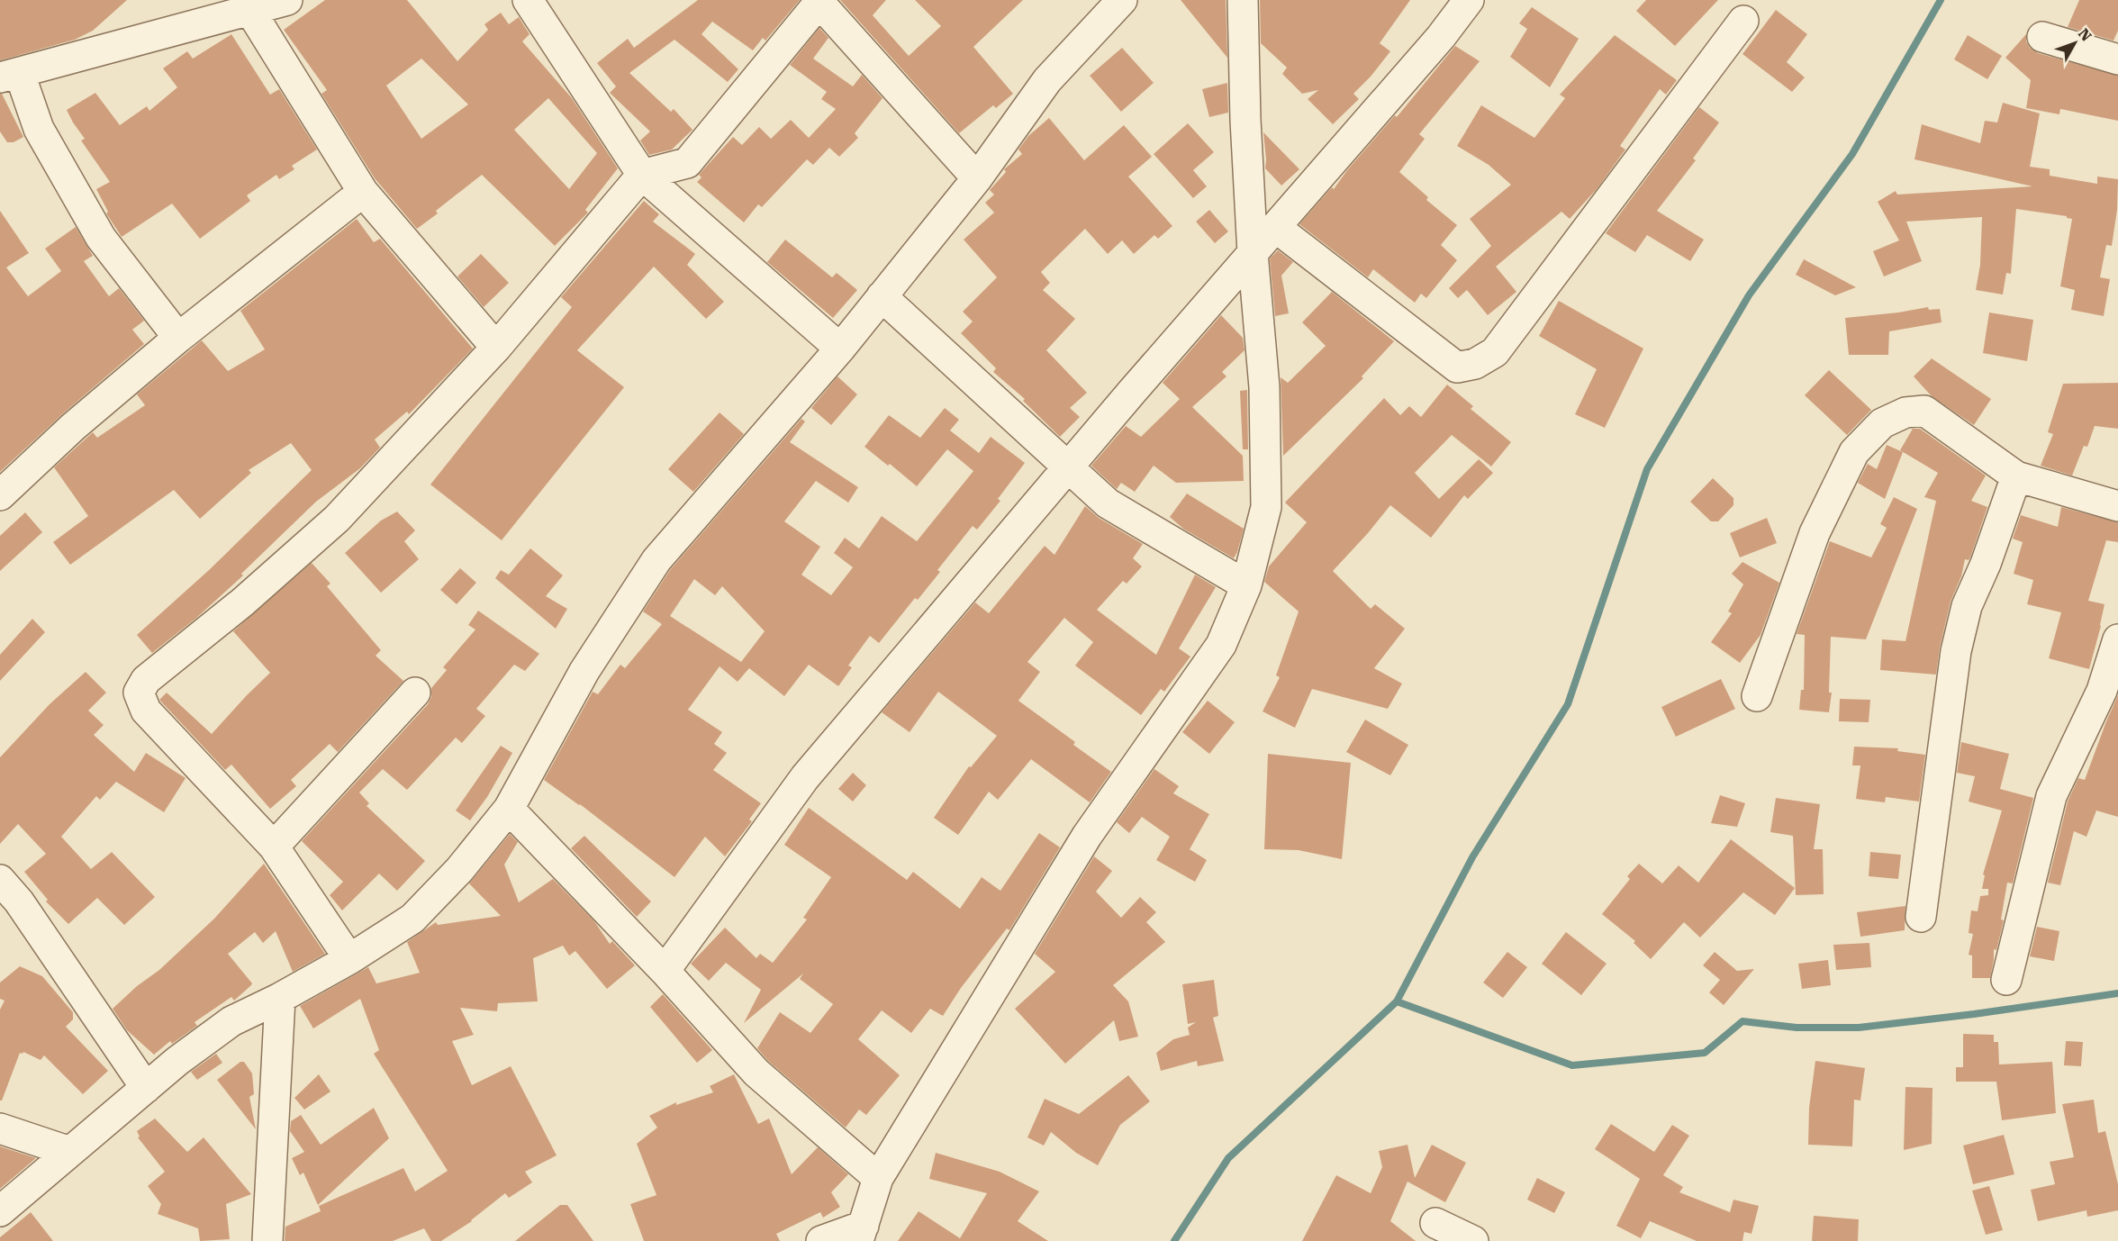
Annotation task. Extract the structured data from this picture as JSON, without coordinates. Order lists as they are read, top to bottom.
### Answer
{
  "north": "top right"
}
